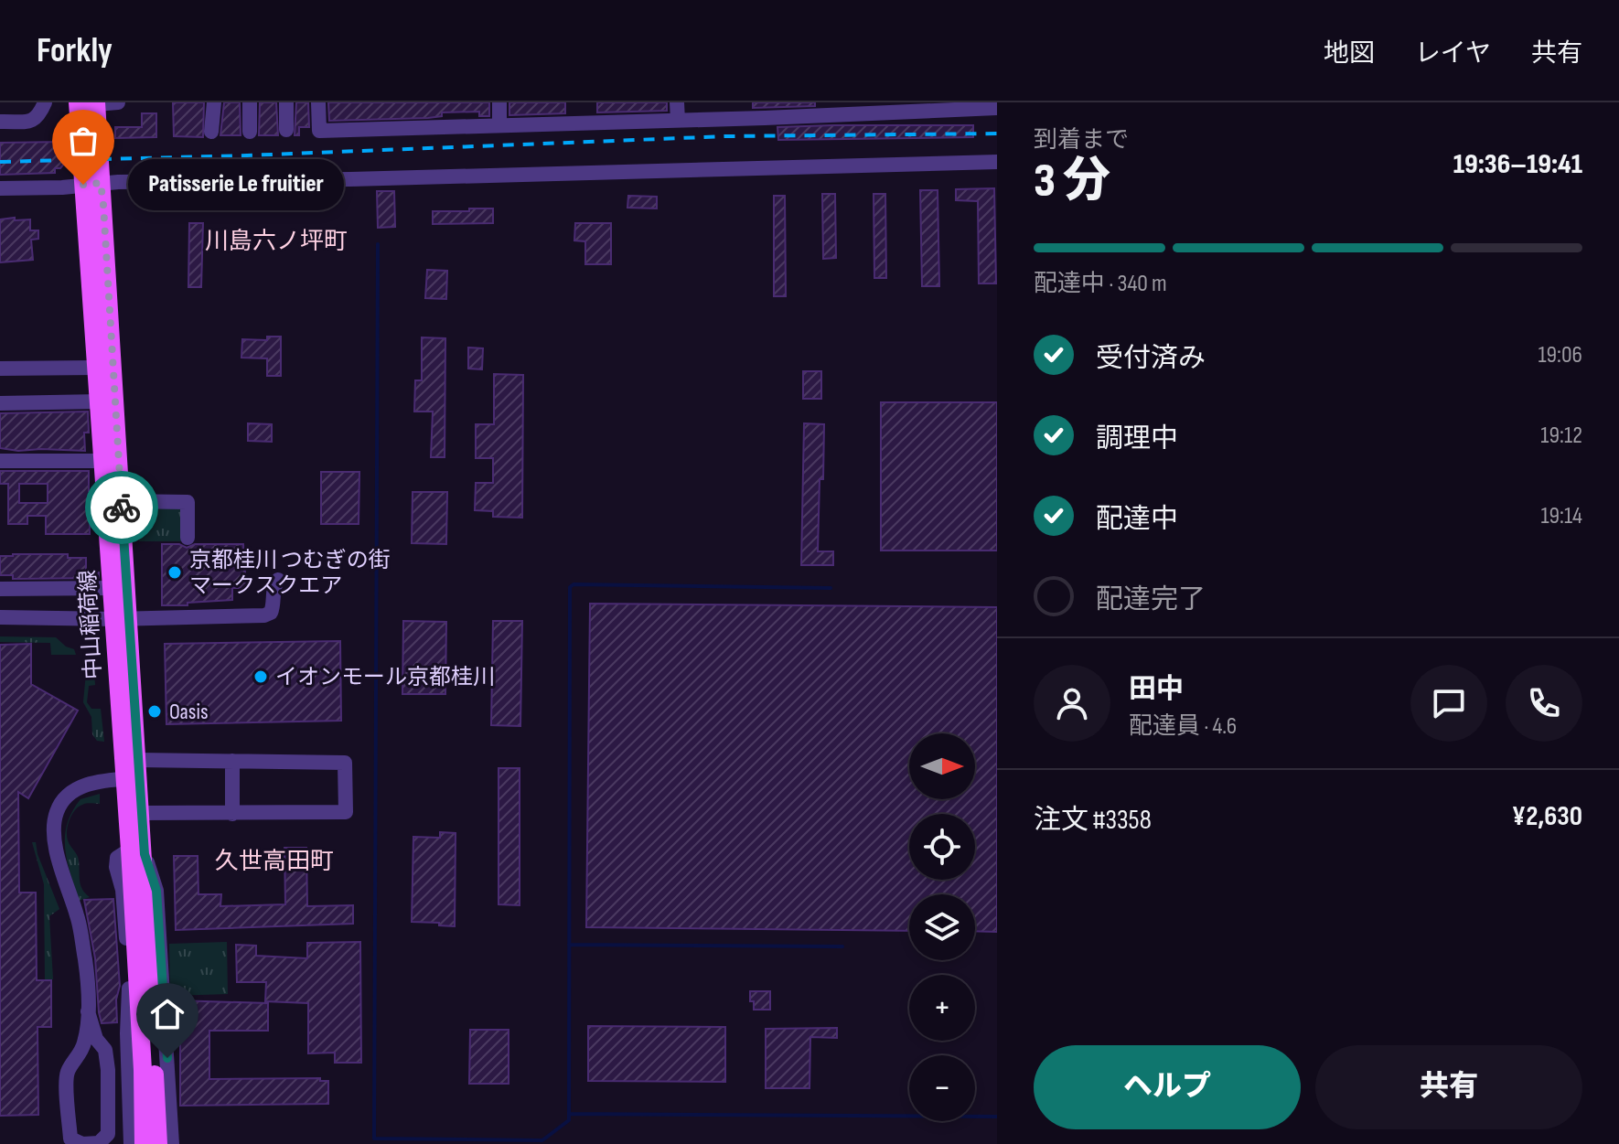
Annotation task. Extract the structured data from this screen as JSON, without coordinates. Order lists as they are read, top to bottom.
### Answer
{
  "streets": {
    "main road": ["中山稲荷線"]
  },
  "districts": ["川島六ノ坪町", "久世高田町"],
  "places": [
    "Patisserie Le fruitier",
    "京都桂川 つむぎの街 マークスクエア",
    "イオンモール京都桂川",
    "Oasis"
  ],
  "north": "right",
  "page": {
    "header": "Forkly",
    "nav": ["地図", "レイヤ", "共有"],
    "heading": ["3 分", "到着まで", "19:36–19:41"],
    "panel": [
      "田中",
      "配達員 · 4.6",
      "注文 #3358",
      "¥2,630"
    ],
    "bubble": "Patisserie Le fruitier",
    "bar": "配達中 · 340 m",
    "list": [
      ["受付済み", "19:06"],
      ["調理中", "19:12"],
      ["配達中", "19:14"],
      "配達完了"
    ],
    "map_buttons": ["+", "−"],
    "buttons": ["ヘルプ", "共有"]
  }
}
